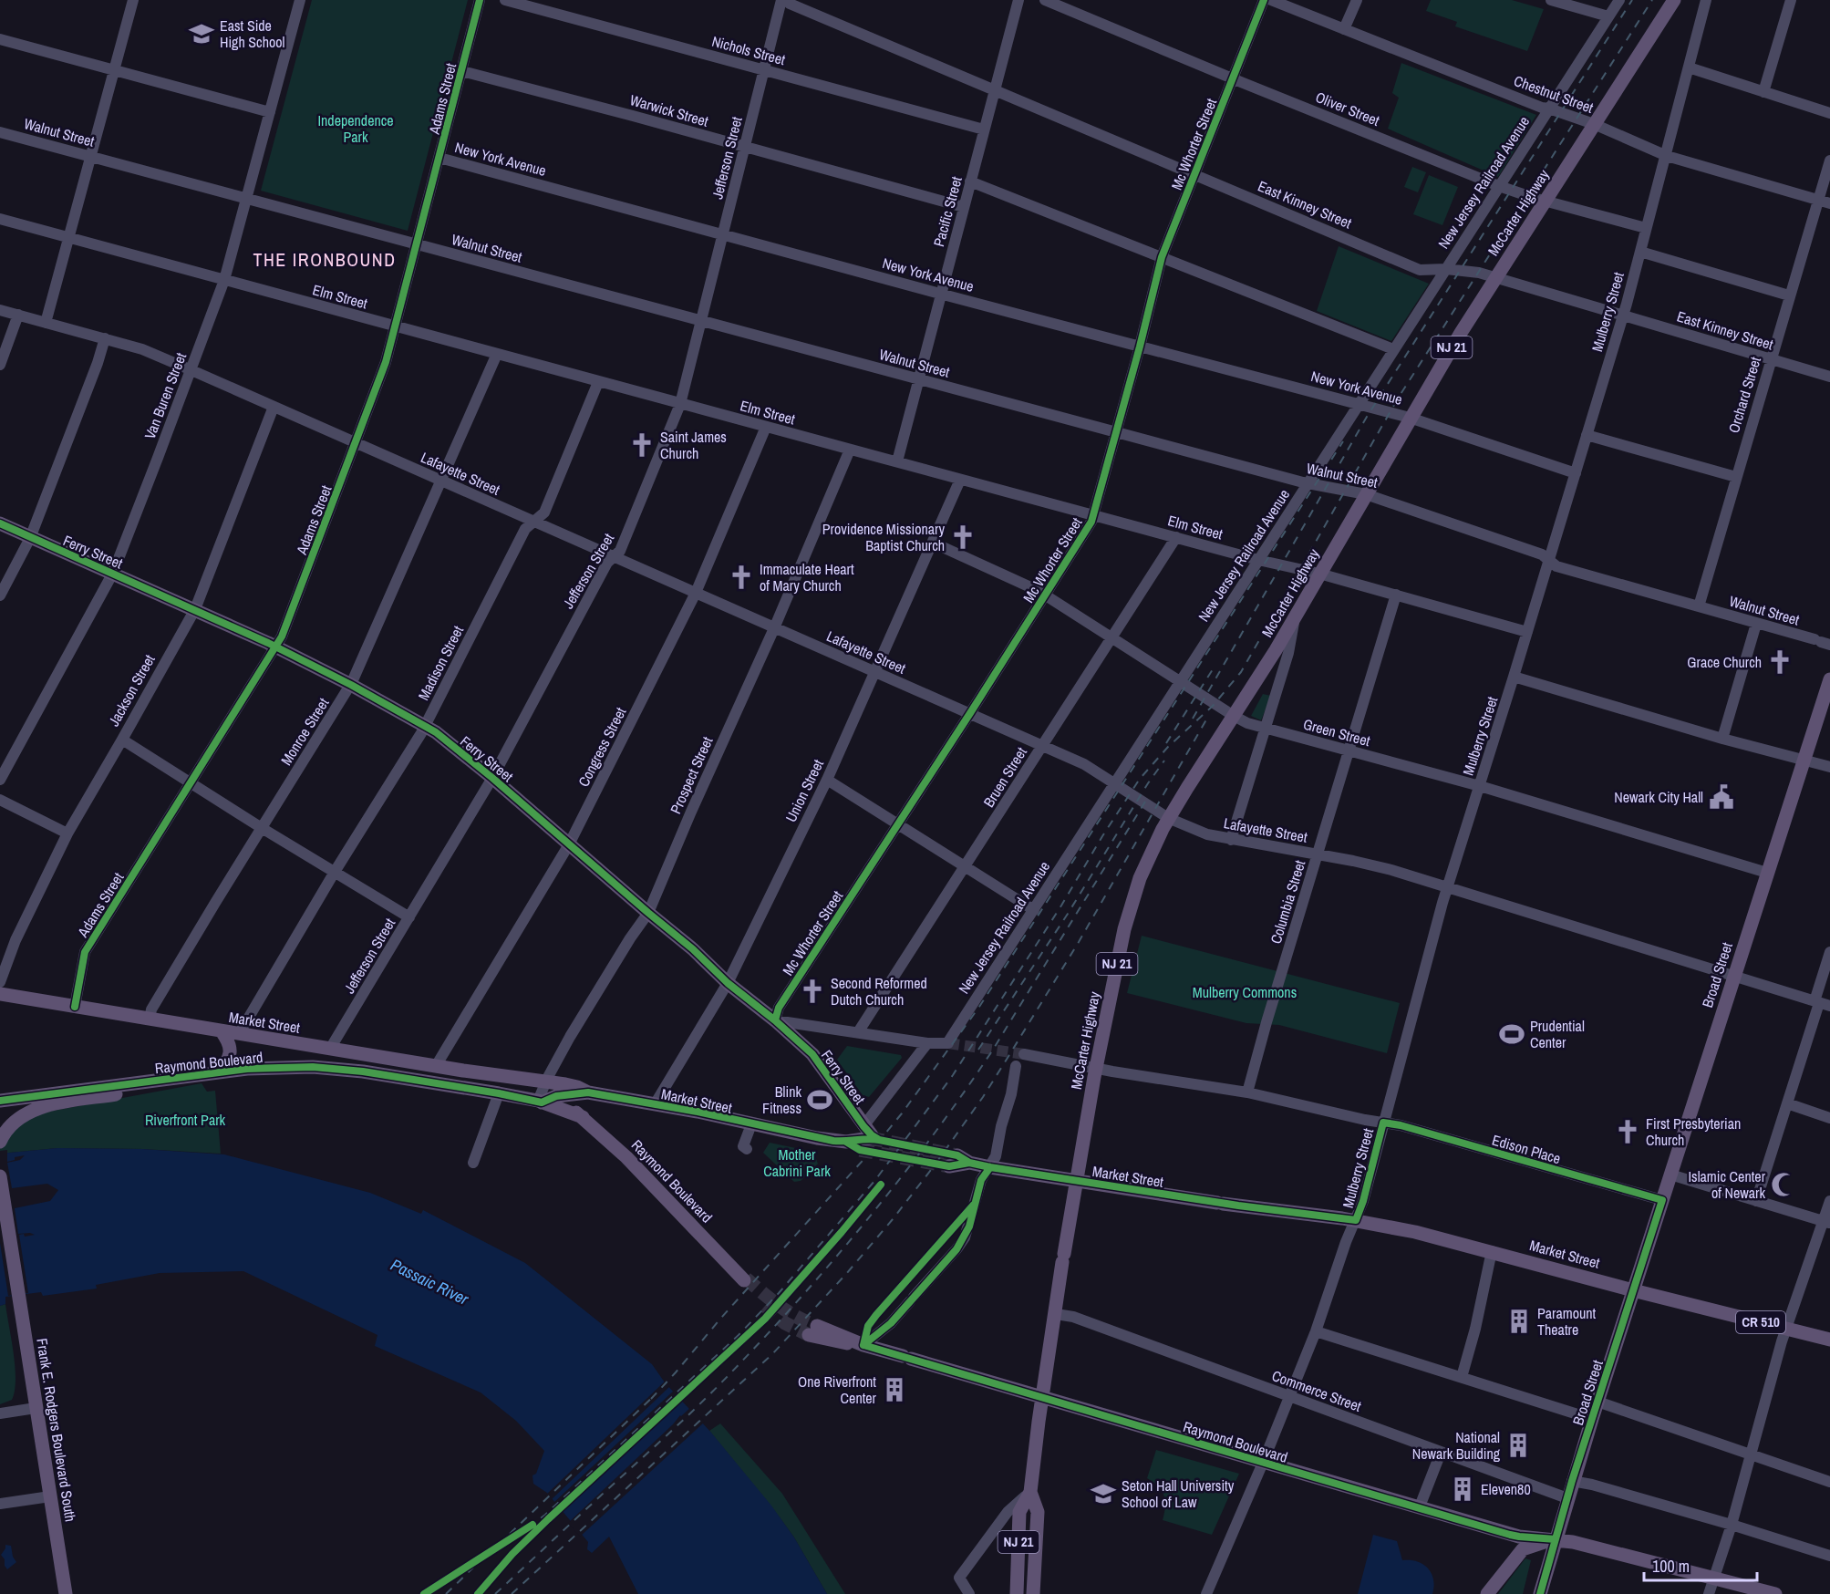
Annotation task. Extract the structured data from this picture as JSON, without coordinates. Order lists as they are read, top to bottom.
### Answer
{
  "streets": {
    "main road": [
      "McCarter Highway",
      "NJ 21",
      "Ferry Street",
      "Broad Street",
      "Market Street",
      "Raymond Boulevard",
      "CR 510",
      "Frank E. Rodgers Boulevard South"
    ],
    "street": [
      "Nichols Street",
      "Chestnut Street",
      "Adams Street",
      "Oliver Street",
      "Warwick Street",
      "Walnut Street",
      "Mc Whorter Street",
      "Jefferson Street",
      "New York Avenue",
      "New Jersey Railroad Avenue",
      "East Kinney Street",
      "Pacific Street",
      "Elm Street",
      "Mulberry Street",
      "Orchard Street",
      "Van Buren Street",
      "Lafayette Street",
      "Madison Street",
      "Jackson Street",
      "Monroe Street",
      "Green Street",
      "Congress Street",
      "Prospect Street",
      "Bruen Street",
      "Union Street",
      "Columbia Street",
      "Edison Place",
      "Commerce Street"
    ]
  },
  "crossings": [
    ["Nichols Street", "Jefferson Street"],
    ["Nichols Street", "Pacific Street"],
    ["Chestnut Street", "New Jersey Railroad Avenue"],
    ["Chestnut Street", "McCarter Highway"],
    ["Chestnut Street", "Mulberry Street"],
    ["Chestnut Street", "Orchard Street"],
    ["Adams Street", "Warwick Street"],
    ["Adams Street", "Walnut Street"],
    ["Adams Street", "New York Avenue"],
    ["Adams Street", "Elm Street"],
    ["Adams Street", "Lafayette Street"],
    ["Adams Street", "Ferry Street"],
    ["Adams Street", "Market Street"],
    ["Oliver Street", "Mc Whorter Street"],
    ["Oliver Street", "New Jersey Railroad Avenue"],
    ["Oliver Street", "McCarter Highway"],
    ["Oliver Street", "Mulberry Street"],
    ["Warwick Street", "Jefferson Street"],
    ["Warwick Street", "Pacific Street"],
    ["Walnut Street", "Mc Whorter Street"],
    ["Walnut Street", "Jefferson Street"],
    ["Walnut Street", "New Jersey Railroad Avenue"],
    ["Walnut Street", "Pacific Street"],
    ["Walnut Street", "McCarter Highway"],
    ["Walnut Street", "Mulberry Street"],
    ["Walnut Street", "Orchard Street"],
    ["Walnut Street", "Van Buren Street"],
    ["Mc Whorter Street", "New York Avenue"],
    ["Mc Whorter Street", "East Kinney Street"],
    ["Mc Whorter Street", "Elm Street"],
    ["Mc Whorter Street", "Lafayette Street"],
    ["Mc Whorter Street", "Ferry Street"],
    ["Mc Whorter Street", "Green Street"],
    ["Jefferson Street", "New York Avenue"],
    ["Jefferson Street", "Elm Street"],
    ["Jefferson Street", "Lafayette Street"],
    ["Jefferson Street", "Ferry Street"],
    ["Jefferson Street", "Market Street"],
    ["New York Avenue", "New Jersey Railroad Avenue"],
    ["New York Avenue", "Pacific Street"],
    ["New York Avenue", "McCarter Highway"],
    ["New York Avenue", "Mulberry Street"],
    ["New Jersey Railroad Avenue", "East Kinney Street"],
    ["New Jersey Railroad Avenue", "Elm Street"],
    ["New Jersey Railroad Avenue", "Lafayette Street"],
    ["New Jersey Railroad Avenue", "Green Street"],
    ["East Kinney Street", "Pacific Street"],
    ["East Kinney Street", "McCarter Highway"],
    ["East Kinney Street", "Mulberry Street"],
    ["East Kinney Street", "Orchard Street"],
    ["Pacific Street", "Elm Street"],
    ["McCarter Highway", "Elm Street"],
    ["McCarter Highway", "Lafayette Street"],
    ["McCarter Highway", "Green Street"],
    ["McCarter Highway", "Market Street"],
    ["McCarter Highway", "Raymond Boulevard"],
    ["McCarter Highway", "Edison Place"],
    ["McCarter Highway", "Commerce Street"],
    ["Elm Street", "Mulberry Street"],
    ["Elm Street", "Van Buren Street"],
    ["Elm Street", "Madison Street"],
    ["Elm Street", "Monroe Street"],
    ["Elm Street", "Congress Street"],
    ["Elm Street", "Prospect Street"],
    ["Elm Street", "Bruen Street"],
    ["Elm Street", "Union Street"],
    ["Elm Street", "Columbia Street"],
    ["Mulberry Street", "Lafayette Street"],
    ["Mulberry Street", "Green Street"],
    ["Mulberry Street", "Market Street"],
    ["Mulberry Street", "Raymond Boulevard"],
    ["Mulberry Street", "Edison Place"],
    ["Mulberry Street", "Commerce Street"],
    ["Van Buren Street", "Lafayette Street"],
    ["Van Buren Street", "Ferry Street"],
    ["Lafayette Street", "Madison Street"],
    ["Lafayette Street", "Jackson Street"],
    ["Lafayette Street", "Monroe Street"],
    ["Lafayette Street", "Congress Street"],
    ["Lafayette Street", "Prospect Street"],
    ["Lafayette Street", "Bruen Street"],
    ["Lafayette Street", "Union Street"],
    ["Lafayette Street", "Columbia Street"],
    ["Lafayette Street", "Broad Street"],
    ["Ferry Street", "Madison Street"],
    ["Ferry Street", "Jackson Street"],
    ["Ferry Street", "Monroe Street"],
    ["Ferry Street", "Congress Street"],
    ["Ferry Street", "Prospect Street"],
    ["Ferry Street", "Union Street"],
    ["Madison Street", "Market Street"],
    ["Monroe Street", "Market Street"],
    ["Green Street", "Bruen Street"],
    ["Green Street", "Union Street"],
    ["Green Street", "Columbia Street"],
    ["Green Street", "Broad Street"],
    ["Congress Street", "Market Street"],
    ["Prospect Street", "Market Street"],
    ["Prospect Street", "Raymond Boulevard"],
    ["Union Street", "Market Street"],
    ["Columbia Street", "Edison Place"],
    ["Broad Street", "Market Street"],
    ["Broad Street", "Raymond Boulevard"],
    ["Broad Street", "Edison Place"],
    ["Broad Street", "Commerce Street"],
    ["Market Street", "Raymond Boulevard"]
  ],
  "districts": ["THE IRONBOUND"],
  "water": ["Passaic River"],
  "parks": [
    "Independence Park",
    "Mulberry Commons",
    "Riverfront Park",
    "Mother Cabrini Park"
  ],
  "places": {
    "school or university": ["East Side High School", "Seton Hall University School of Law"],
    "church": [
      "Saint James Church",
      "Providence Missionary Baptist Church",
      "Immaculate Heart of Mary Church",
      "Grace Church",
      "Second Reformed Dutch Church",
      "First Presbyterian Church"
    ],
    "public building": ["Newark City Hall"],
    "sports": ["Prudential Center", "Blink Fitness"],
    "mosque": ["Islamic Center of Newark"],
    "building": [
      "Paramount Theatre",
      "One Riverfront Center",
      "National Newark Building",
      "Eleven80"
    ]
  },
  "scale_bar": "100 m"
}
